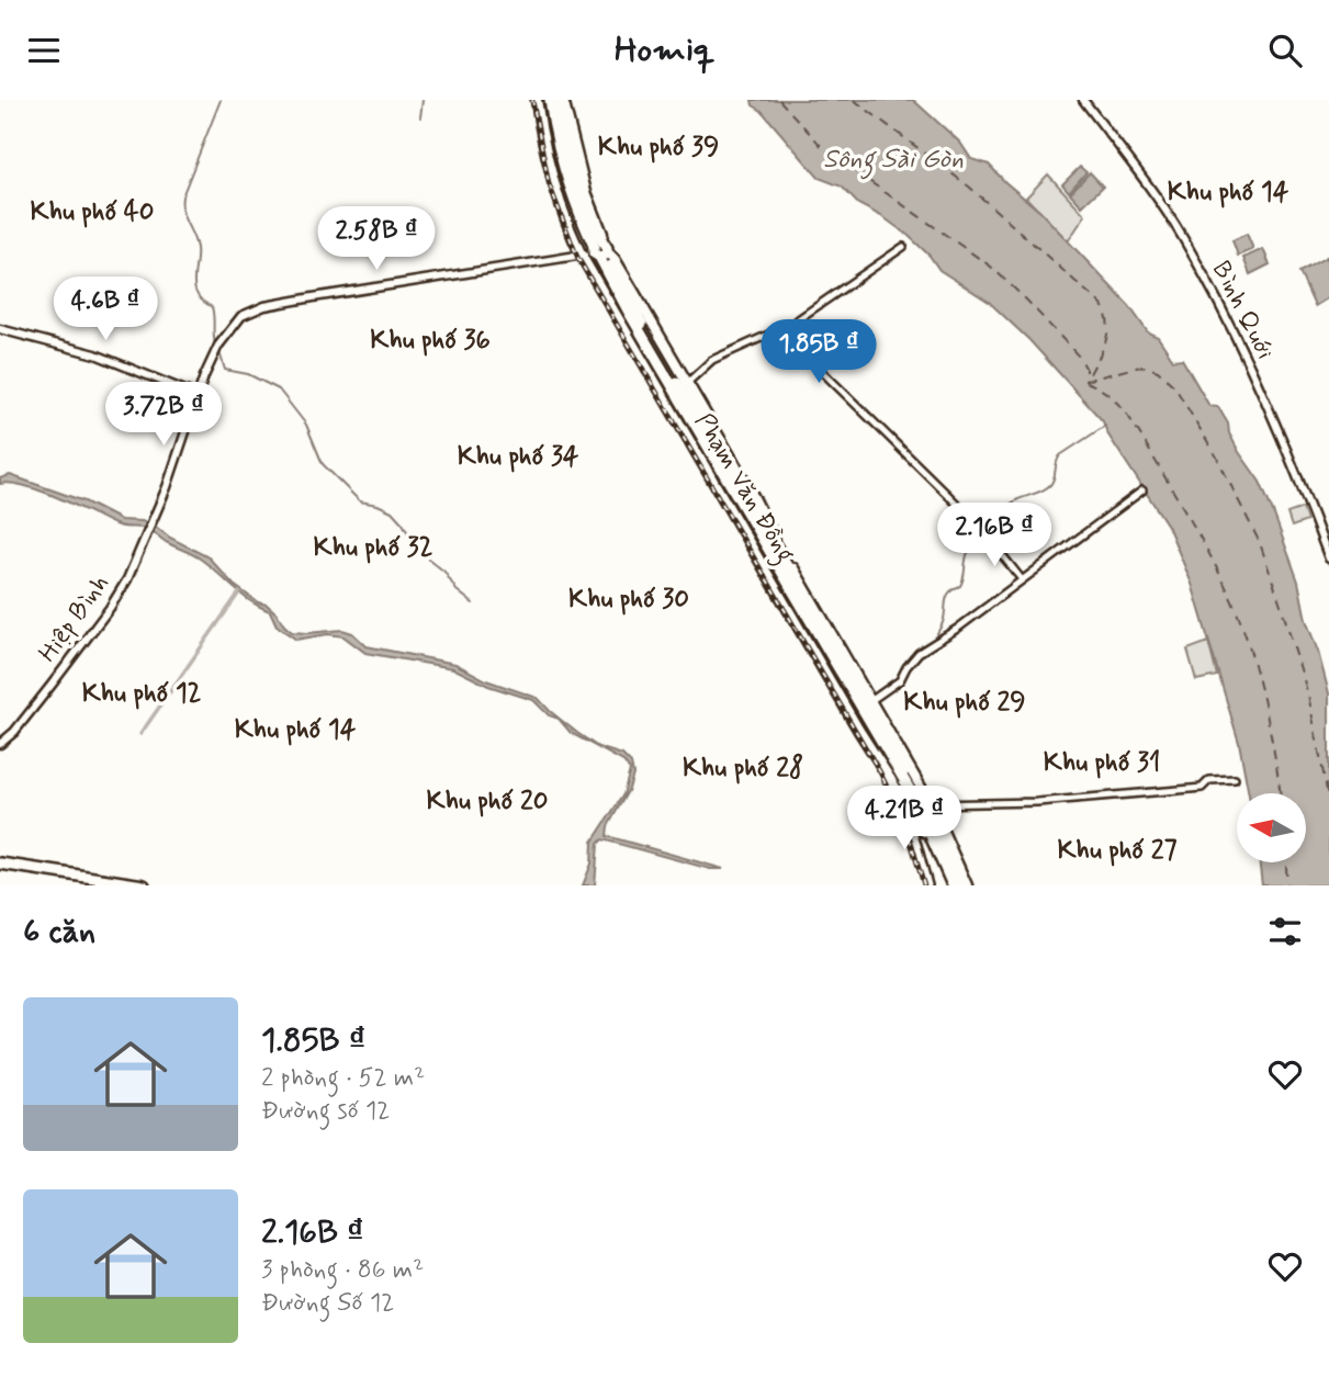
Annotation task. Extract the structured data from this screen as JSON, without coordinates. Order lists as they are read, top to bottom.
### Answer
{
  "streets": {
    "highway": ["Phạm Văn Đồng"],
    "main road": ["Bình Quới", "Hiệp Bình"]
  },
  "districts": [
    "Khu phố 39",
    "Khu phố 14",
    "Khu phố 40",
    "Khu phố 36",
    "Khu phố 34",
    "Khu phố 32",
    "Khu phố 30",
    "Khu phố 12",
    "Khu phố 29",
    "Khu phố 14",
    "Khu phố 31",
    "Khu phố 28",
    "Khu phố 20",
    "Khu phố 27"
  ],
  "water": ["Sông Sài Gòn"],
  "north": "left",
  "page": {
    "header": "Homiq",
    "price": [
      "2.58B ₫",
      "4.6B ₫",
      "1.85B ₫",
      "3.72B ₫",
      "2.16B ₫",
      "4.21B ₫"
    ],
    "heading": "6 căn",
    "list": [
      {
        "name": "1.85B ₫",
        "note": "2 phòng · 52 m² · Đường số 12"
      },
      {
        "name": "2.16B ₫",
        "note": "3 phòng · 86 m² · Đường Số 12"
      }
    ]
  }
}
